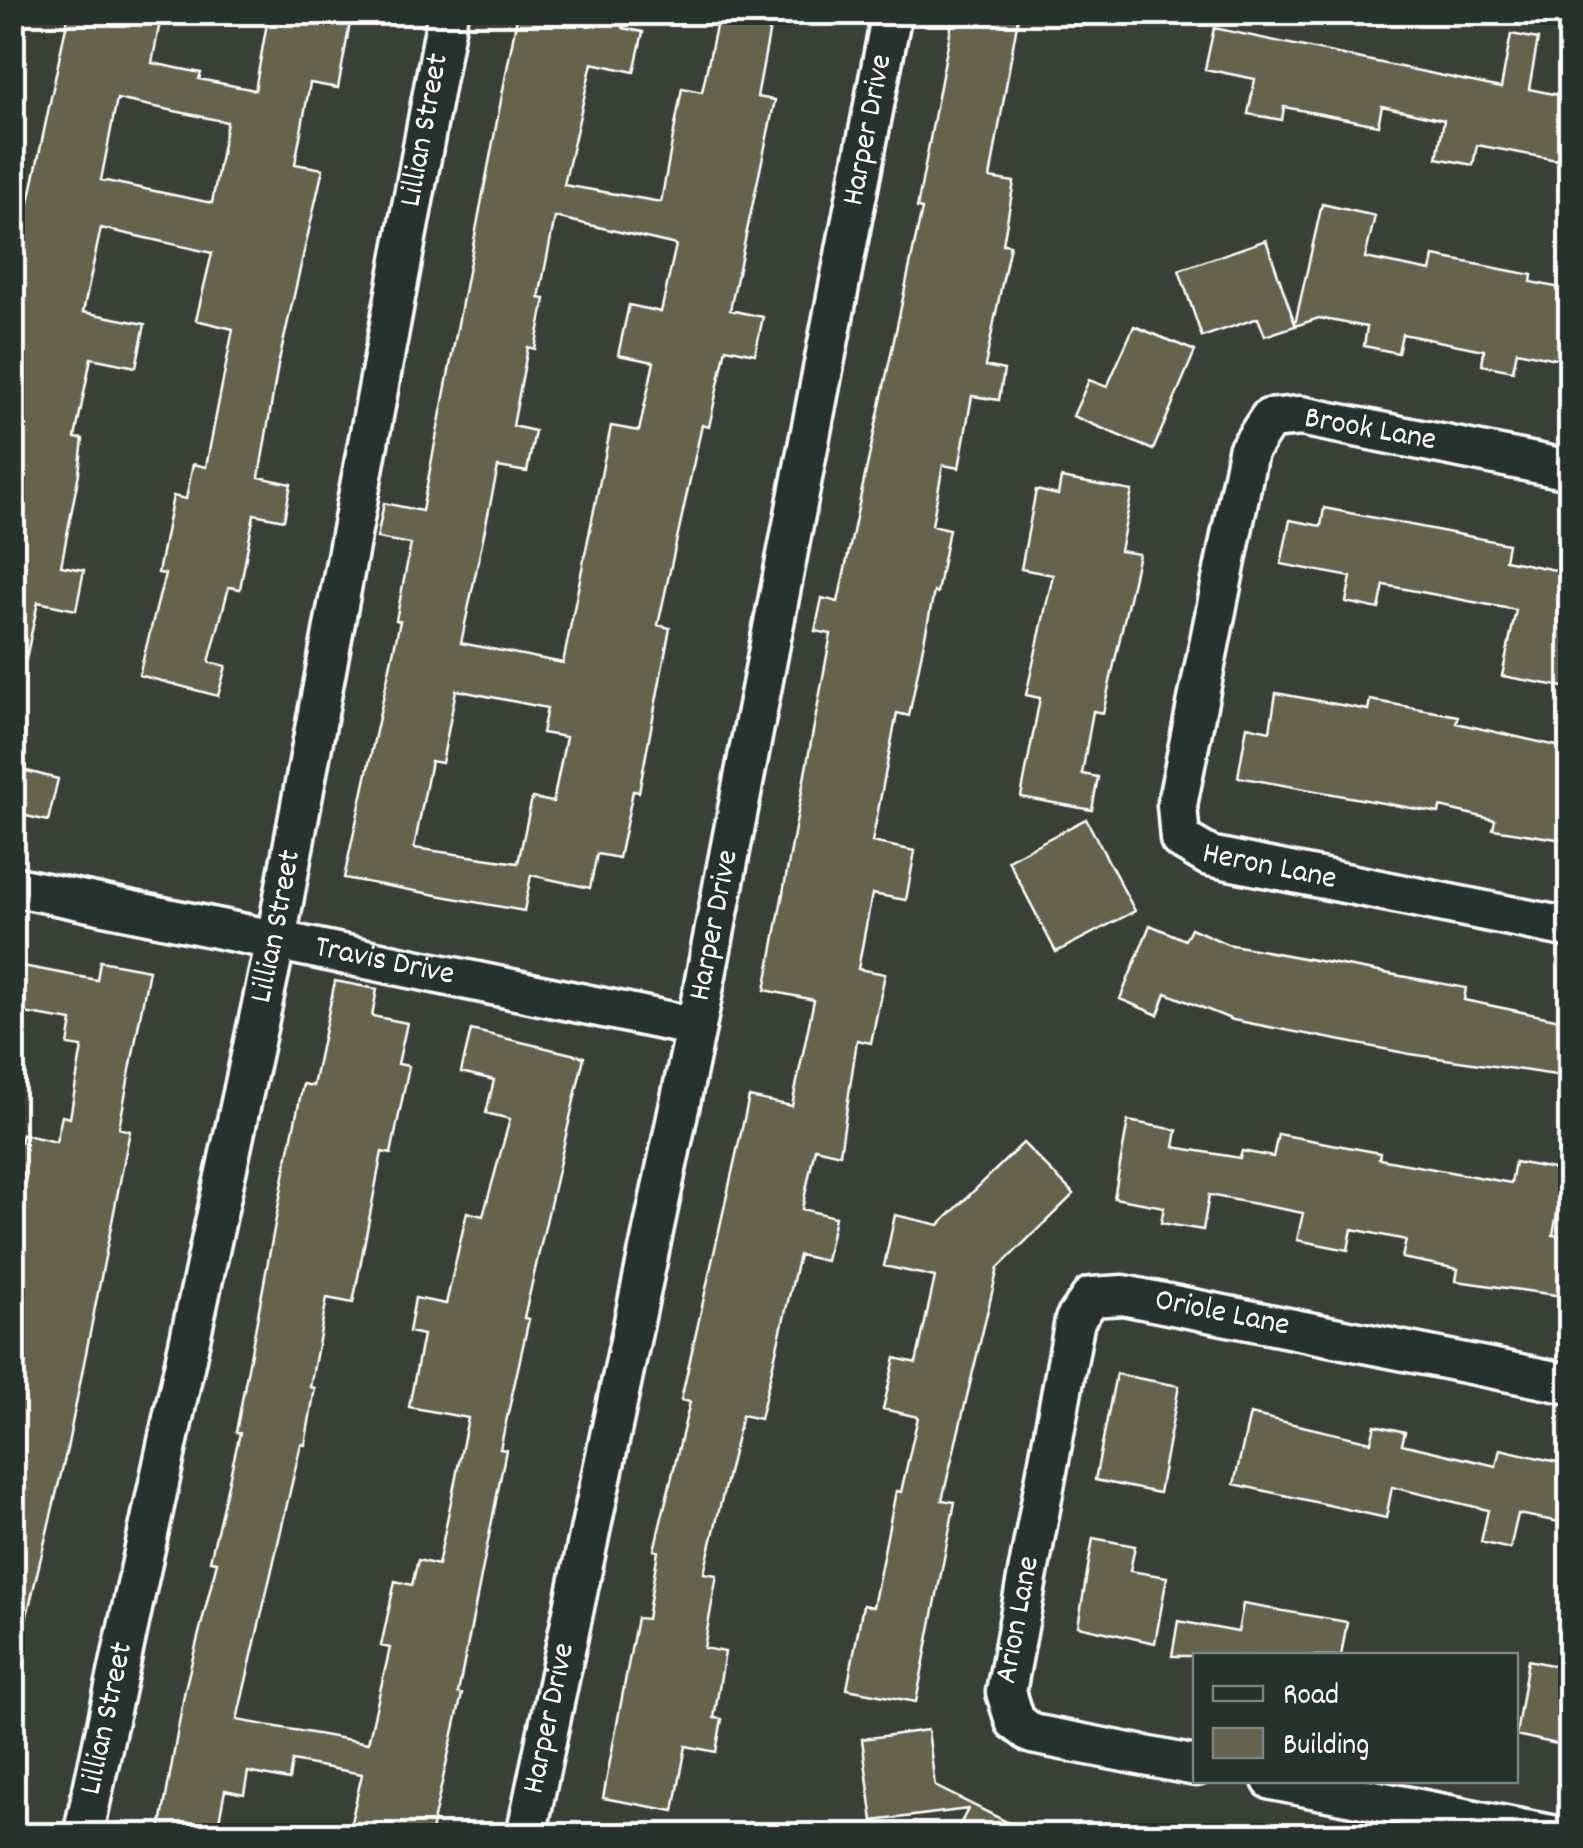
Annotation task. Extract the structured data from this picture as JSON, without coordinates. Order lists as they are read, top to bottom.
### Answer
{
  "streets": {
    "street": [
      "Lillian Street",
      "Harper Drive",
      "Brook Lane",
      "Heron Lane",
      "Travis Drive",
      "Oriole Lane",
      "Arion Lane"
    ]
  },
  "crossings": [
    ["Lillian Street", "Travis Drive"],
    ["Harper Drive", "Travis Drive"],
    ["Brook Lane", "Heron Lane"],
    ["Oriole Lane", "Arion Lane"]
  ],
  "legend": ["Road", "Building"]
}
